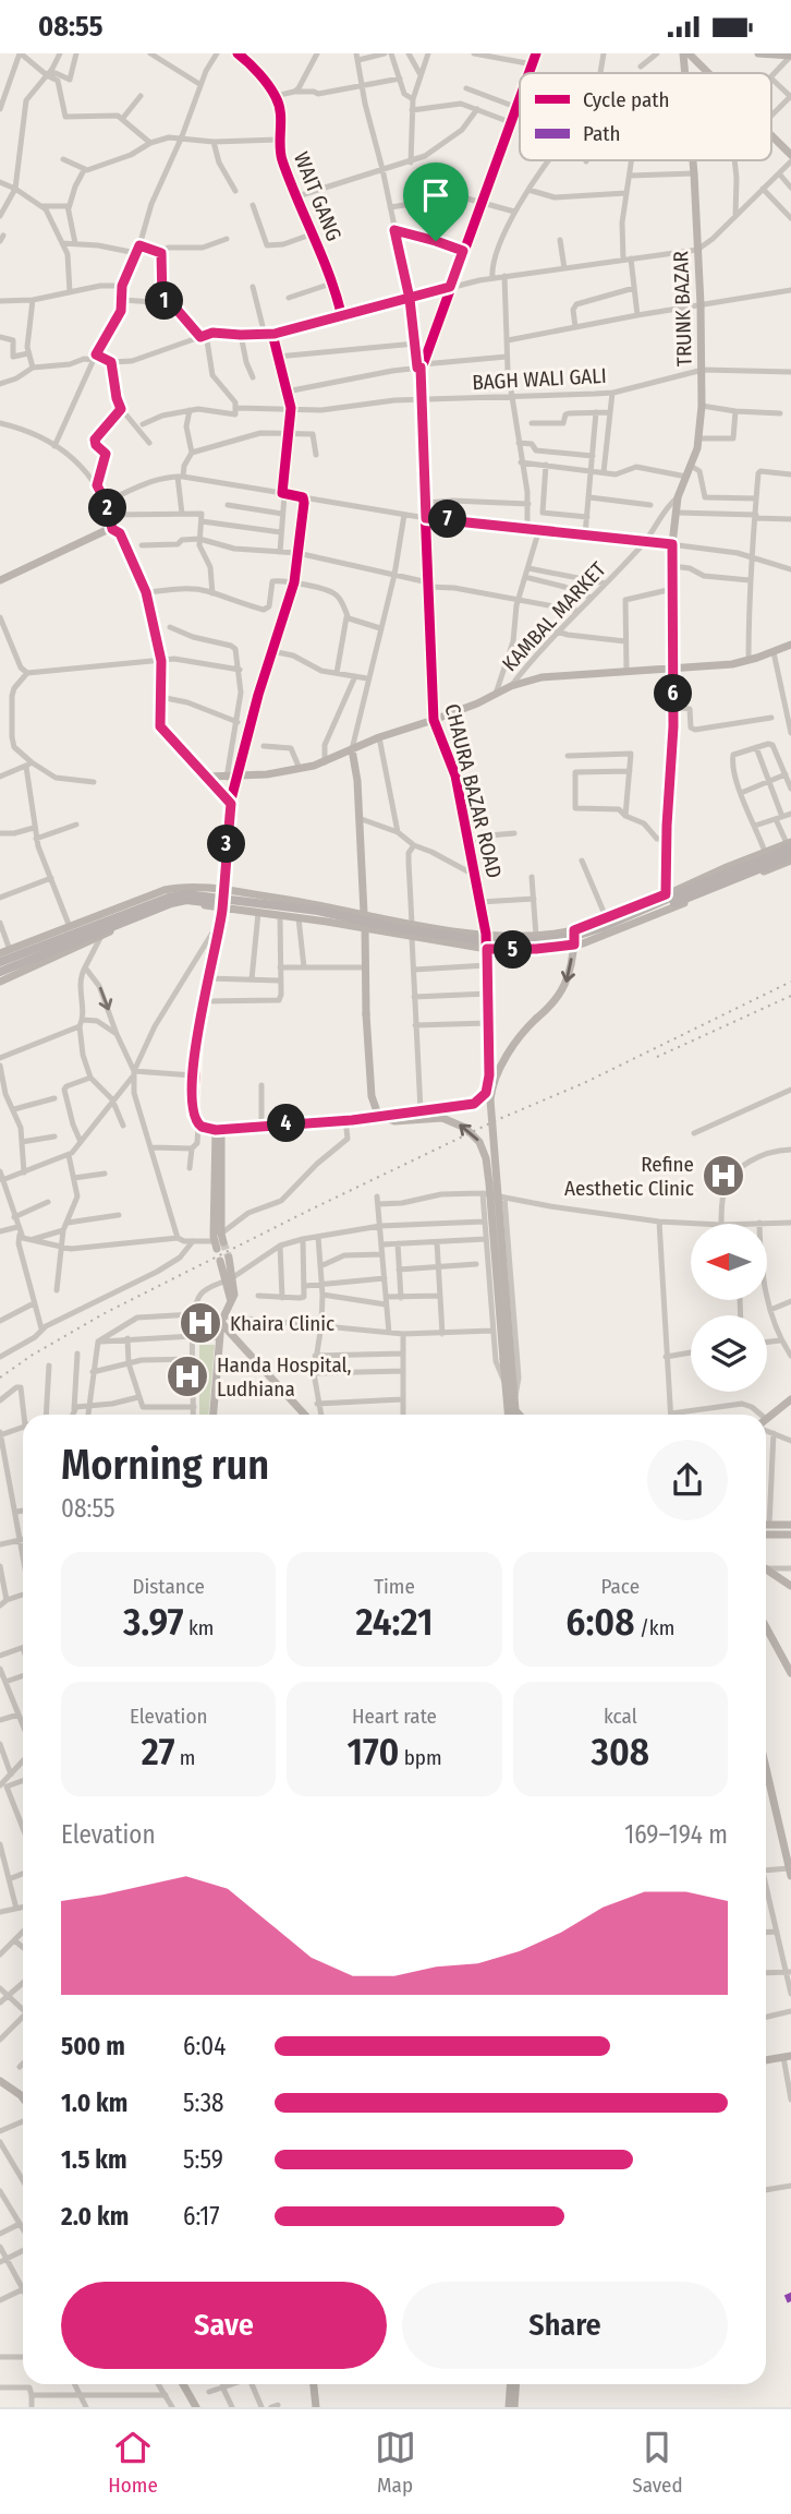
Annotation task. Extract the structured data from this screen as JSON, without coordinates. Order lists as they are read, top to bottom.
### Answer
{
  "streets": {
    "street": [
      "WAIT GANG",
      "TRUNK BAZAR",
      "BAGH WALI GALI",
      "KAMBAL MARKET",
      "CHAURA BAZAR ROAD"
    ]
  },
  "crossings": [
    ["TRUNK BAZAR", "BAGH WALI GALI"],
    ["TRUNK BAZAR", "KAMBAL MARKET"],
    ["BAGH WALI GALI", "CHAURA BAZAR ROAD"]
  ],
  "places": {
    "hospital": ["Refine Aesthetic Clinic", "Khaira Clinic", "Handa Hospital, Ludhiana"]
  },
  "legend": ["Cycle path", "Path"],
  "north": "left",
  "page": {
    "status": "08:55",
    "pins": [
      "1",
      "2",
      "7",
      "6",
      "3",
      "5",
      "4"
    ],
    "heading": ["Morning run", "08:55"],
    "stats": [
      ["Distance", "3.97 km"],
      ["Time", "24:21"],
      ["Pace", "6:08 /km"],
      ["Elevation", "27 m"],
      ["Heart rate", "170 bpm"],
      ["kcal", "308"]
    ],
    "chart": ["Elevation", "169–194 m"],
    "list": [
      {
        "name": "500 m",
        "note": "6:04"
      },
      {
        "name": "1.0 km",
        "note": "5:38"
      },
      {
        "name": "1.5 km",
        "note": "5:59"
      },
      {
        "name": "2.0 km",
        "note": "6:17"
      }
    ],
    "buttons": ["Save", "Share"],
    "tabs": ["Home", "Map", "Saved"]
  }
}
